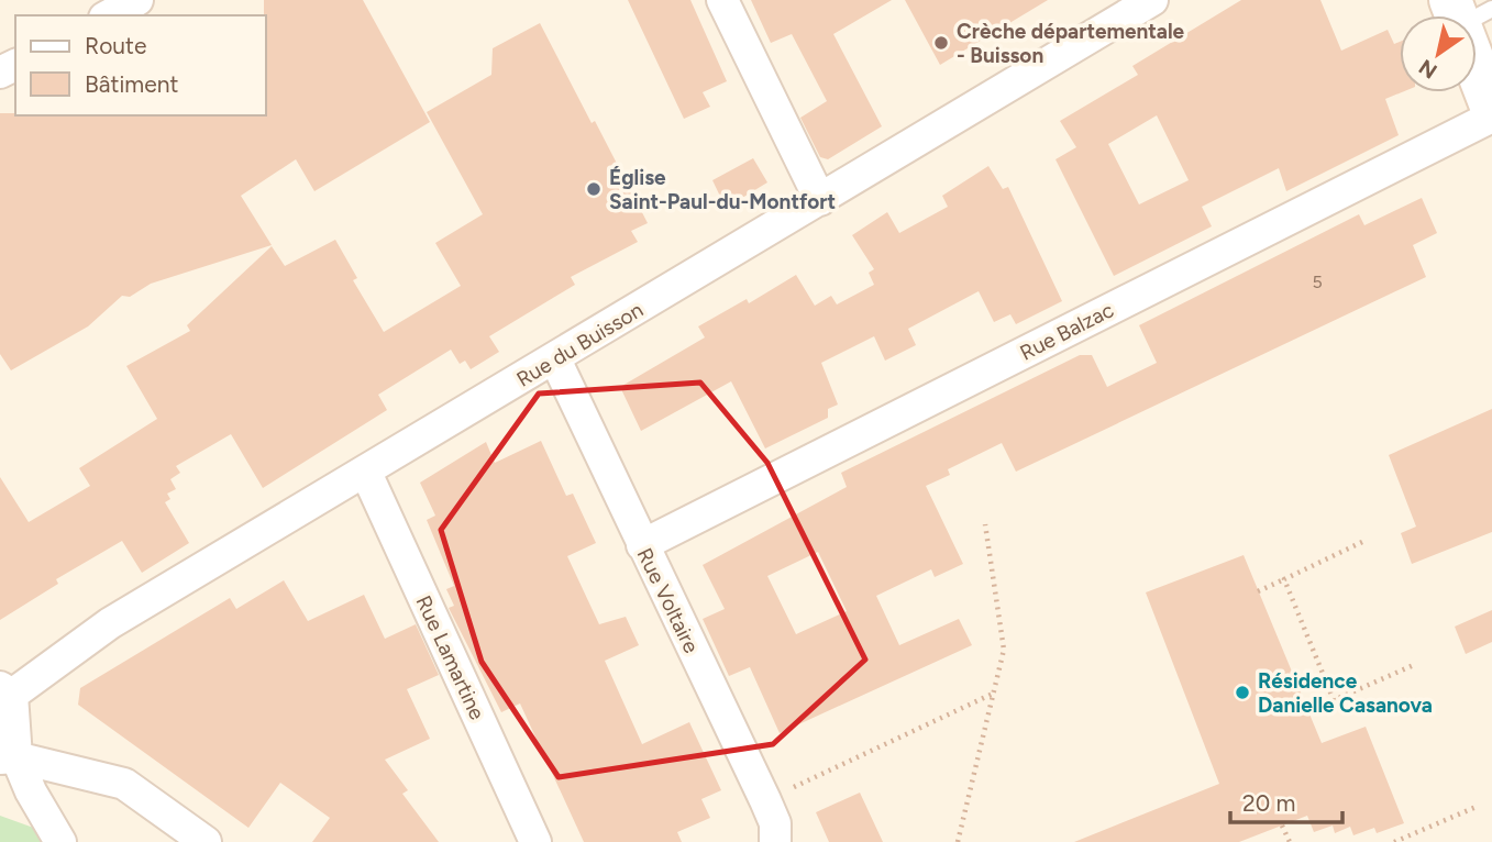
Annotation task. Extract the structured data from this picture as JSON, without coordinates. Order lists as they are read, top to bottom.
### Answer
{
  "streets": {
    "street": [
      "Rue Balzac",
      "Rue du Buisson",
      "Rue Voltaire",
      "Rue Lamartine"
    ]
  },
  "crossings": [
    ["Rue Balzac", "Rue Voltaire"],
    ["Rue du Buisson", "Rue Voltaire"],
    ["Rue du Buisson", "Rue Lamartine"]
  ],
  "places": ["Crèche départementale - Buisson", "Église Saint-Paul-du-Montfort", "Résidence Danielle Casanova"],
  "house_numbers": ["5"],
  "legend": ["Route", "Bâtiment"],
  "scale_bar": "20 m",
  "north": "bottom left"
}
